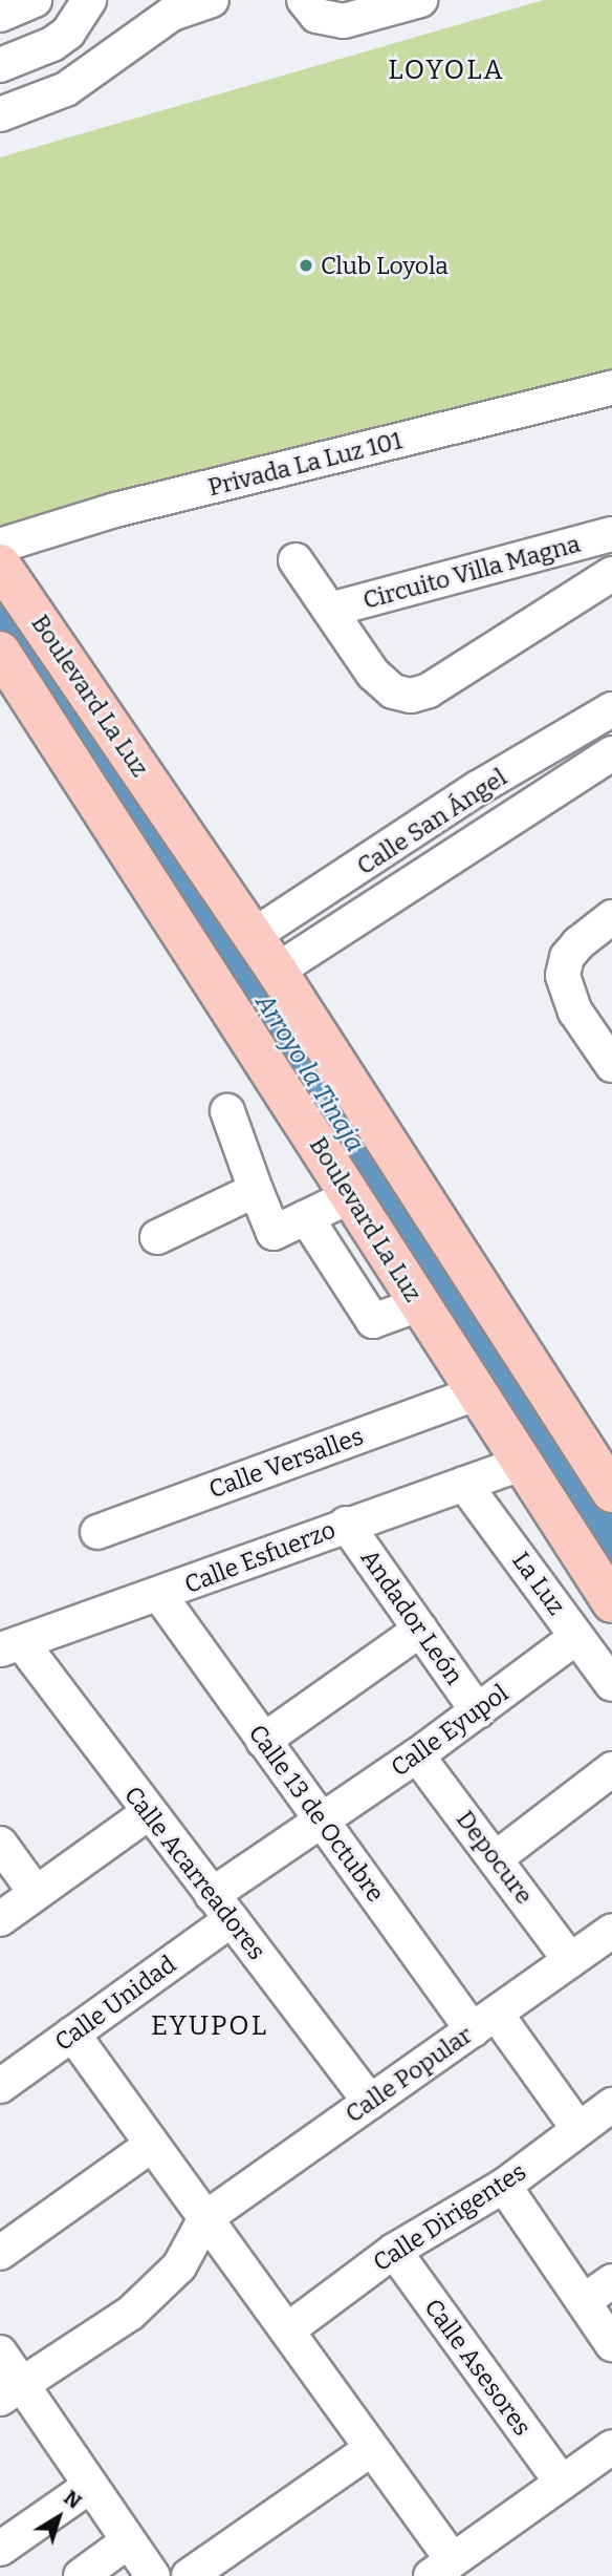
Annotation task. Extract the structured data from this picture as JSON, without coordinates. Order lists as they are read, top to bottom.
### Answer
{
  "streets": {
    "main road": ["Boulevard La Luz"],
    "street": [
      "Privada La Luz 101",
      "Circuito Villa Magna",
      "Calle San Ángel",
      "Calle Versalles",
      "Calle Esfuerzo",
      "La Luz",
      "Andador León",
      "Calle Eyupol",
      "Calle 13 de Octubre",
      "Depocure",
      "Calle Acarreadores",
      "Calle Unidad",
      "Calle Popular",
      "Calle Dirigentes",
      "Calle Asesores"
    ]
  },
  "crossings": [
    ["Boulevard La Luz", "Calle San Ángel"],
    ["Boulevard La Luz", "Calle Versalles"],
    ["Boulevard La Luz", "Calle Esfuerzo"],
    ["Calle Esfuerzo", "La Luz"],
    ["Calle Esfuerzo", "Andador León"],
    ["Calle Esfuerzo", "Calle 13 de Octubre"],
    ["Calle Esfuerzo", "Calle Acarreadores"],
    ["La Luz", "Calle Eyupol"],
    ["Andador León", "Calle Eyupol"],
    ["Calle Eyupol", "Calle 13 de Octubre"],
    ["Calle Eyupol", "Depocure"],
    ["Calle Eyupol", "Calle Acarreadores"],
    ["Calle Eyupol", "Calle Unidad"],
    ["Calle 13 de Octubre", "Calle Popular"],
    ["Calle 13 de Octubre", "Calle Dirigentes"],
    ["Depocure", "Calle Popular"],
    ["Calle Acarreadores", "Calle Unidad"],
    ["Calle Acarreadores", "Calle Popular"],
    ["Calle Dirigentes", "Calle Asesores"]
  ],
  "districts": ["LOYOLA", "EYUPOL"],
  "water": ["Arroyo la Tinaja"],
  "places": ["Club Loyola"],
  "north": "top right"
}
